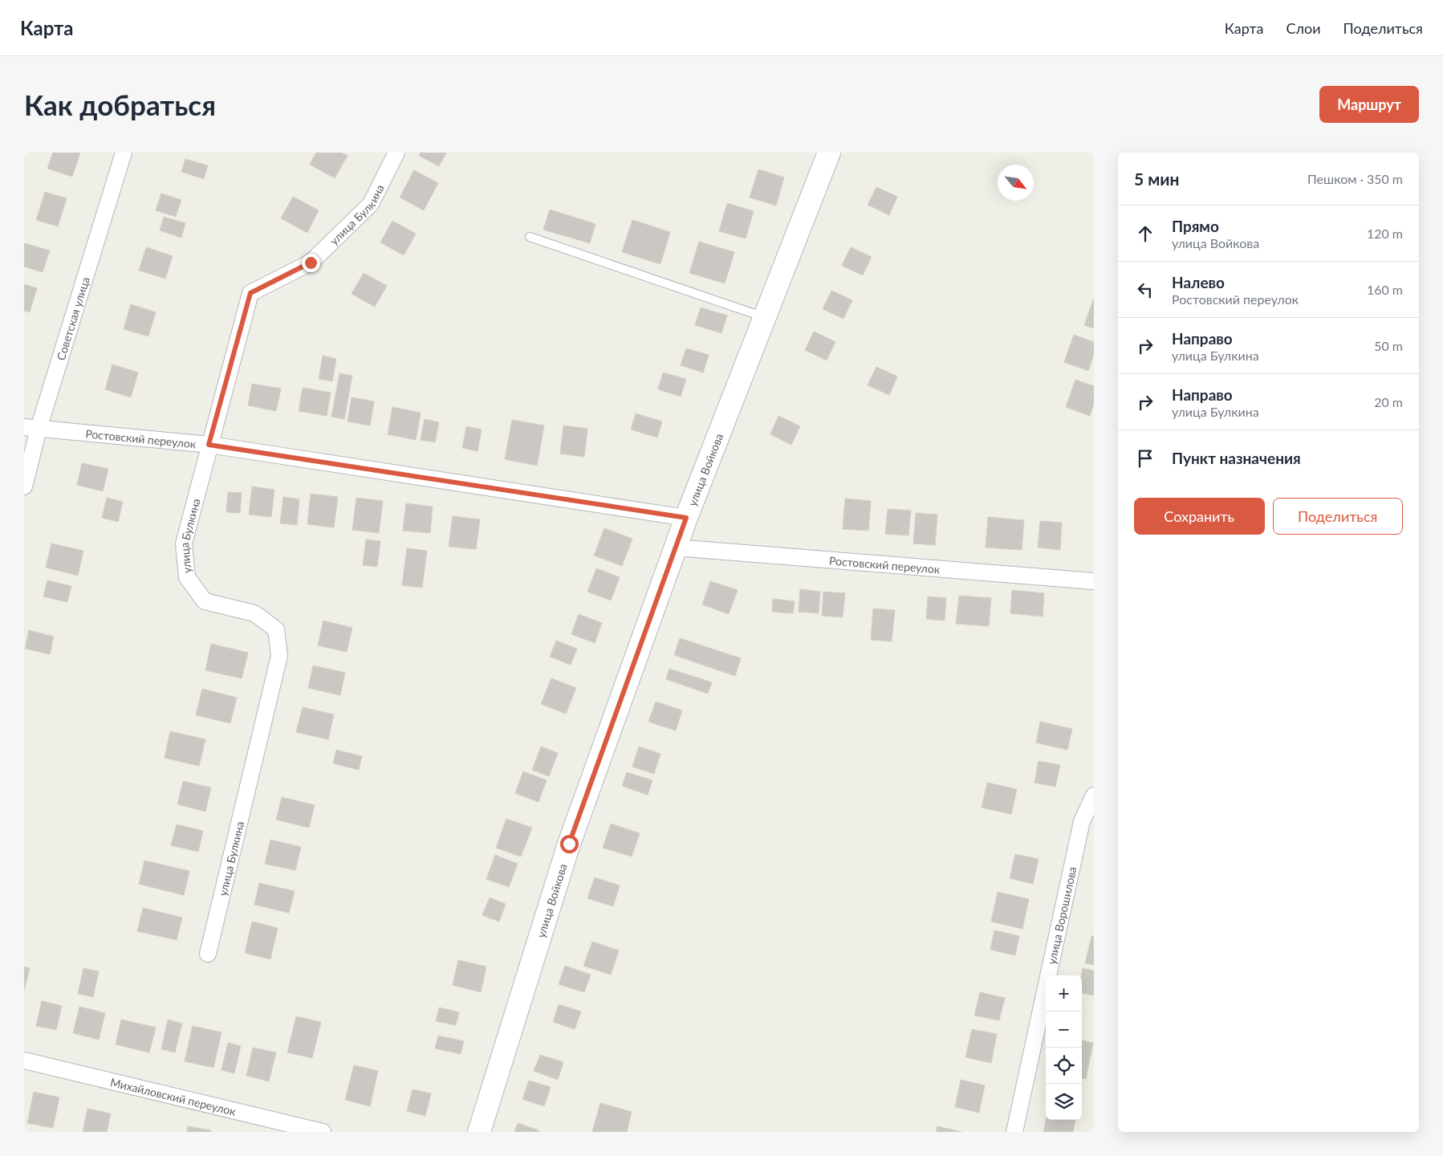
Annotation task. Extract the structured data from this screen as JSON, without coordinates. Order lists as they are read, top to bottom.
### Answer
{
  "streets": {
    "main road": ["улица Войкова"],
    "street": [
      "улица Булкина",
      "Советская улица",
      "Ростовский переулок",
      "улица Ворошилова",
      "Михайловский переулок"
    ]
  },
  "crossings": [
    ["улица Булкина", "Ростовский переулок"],
    ["Советская улица", "Ростовский переулок"],
    ["Ростовский переулок", "улица Войкова"]
  ],
  "north": "bottom right",
  "page": {
    "header": "Карта",
    "nav": ["Карта", "Слои", "Поделиться"],
    "buttons": [
      "Маршрут",
      ["Сохранить", "Поделиться"]
    ],
    "title": "Как добраться",
    "heading": ["5 мин", "Пешком · 350 m"],
    "list": [
      ["Прямо", "улица Войкова", "120 m"],
      ["Налево", "Ростовский переулок", "160 m"],
      ["Направо", "улица Булкина", "50 m"],
      ["Направо", "улица Булкина", "20 m"],
      "Пункт назначения"
    ],
    "map_buttons": ["+", "−"]
  }
}
